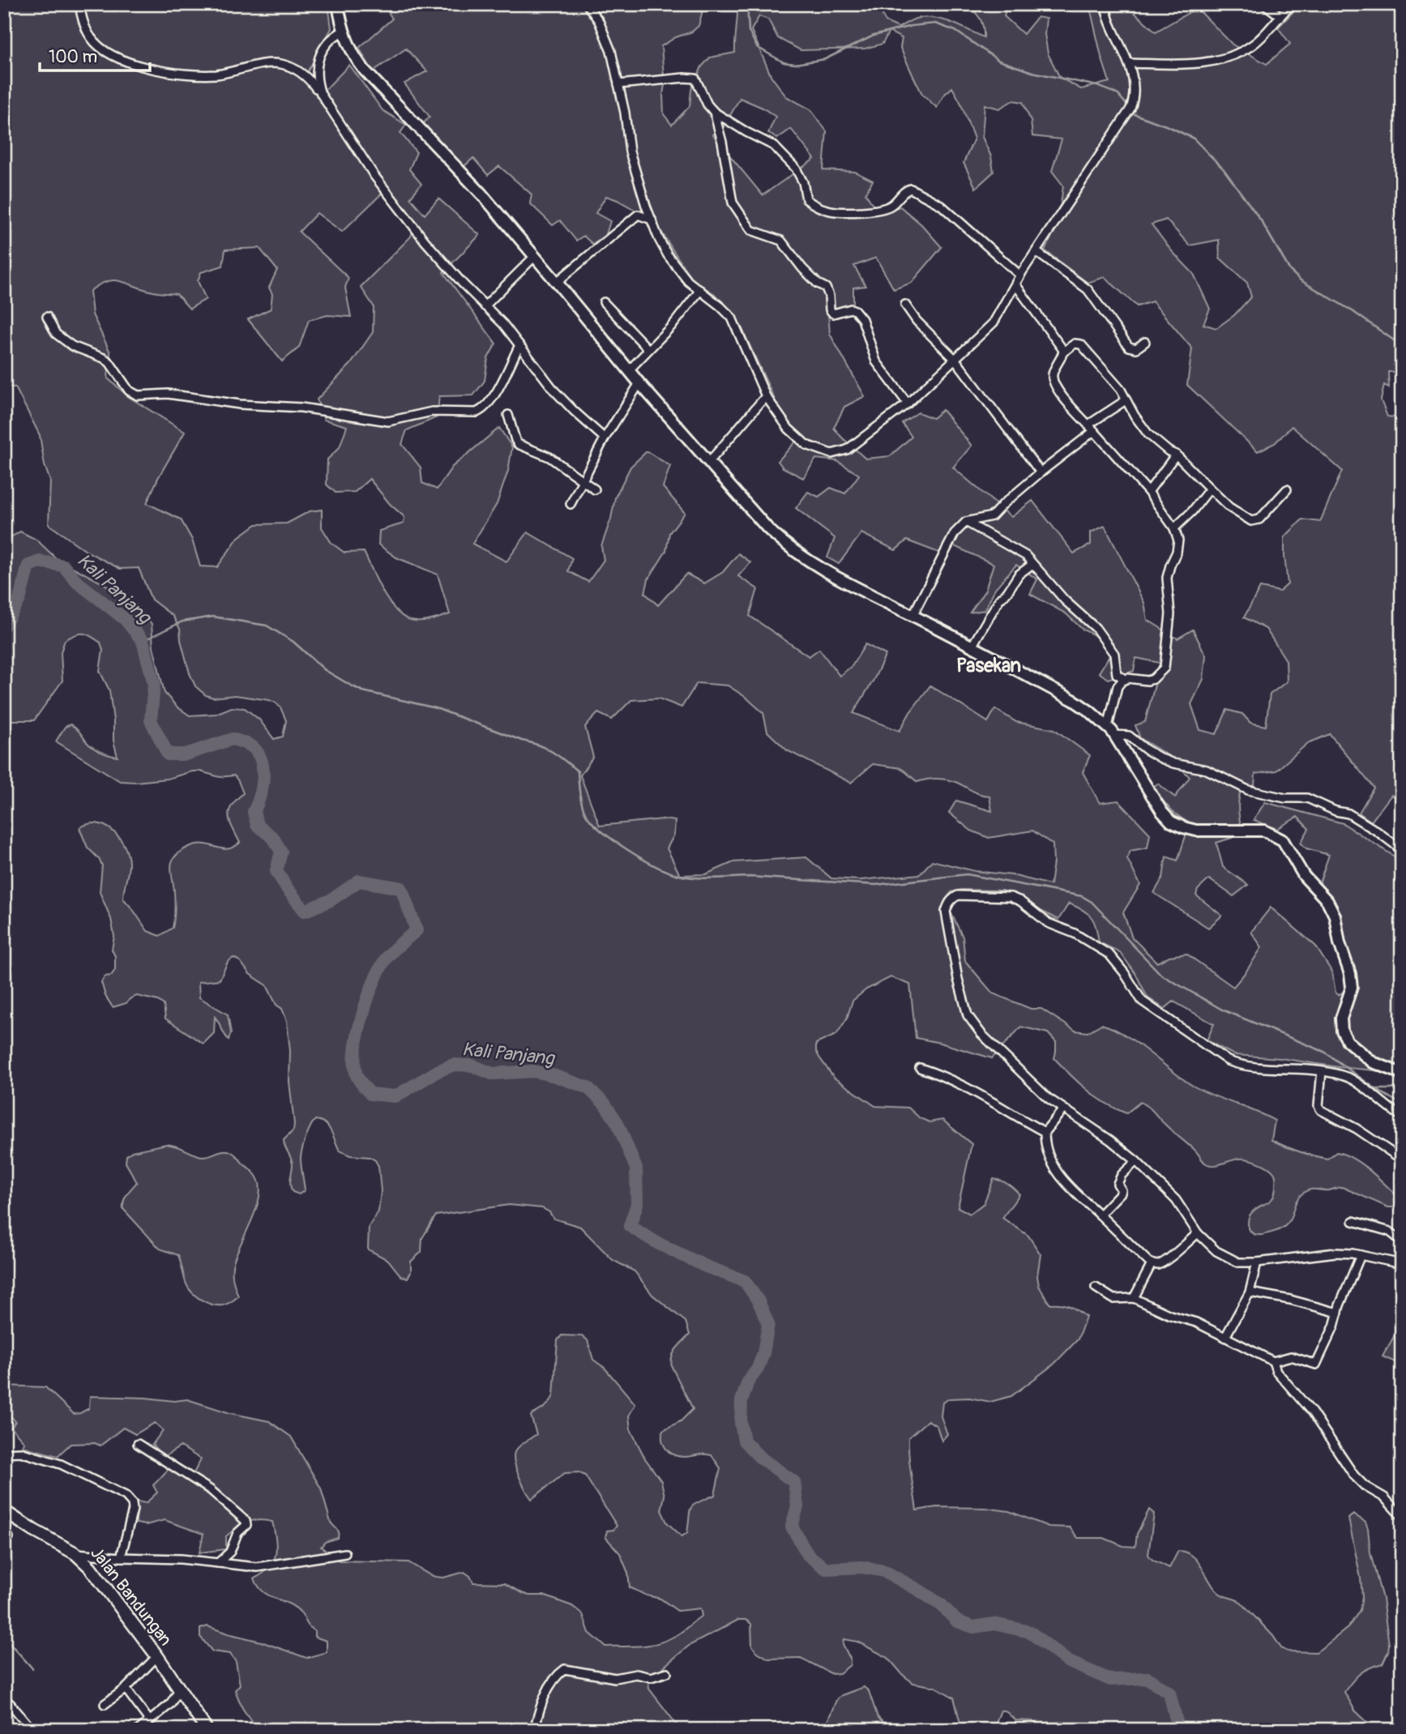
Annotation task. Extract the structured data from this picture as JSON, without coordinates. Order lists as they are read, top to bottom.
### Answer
{
  "streets": {
    "main road": ["Jalan Bandungan"]
  },
  "districts": ["Pasekan"],
  "water": ["Kali Panjang"],
  "scale_bar": "100 m"
}
